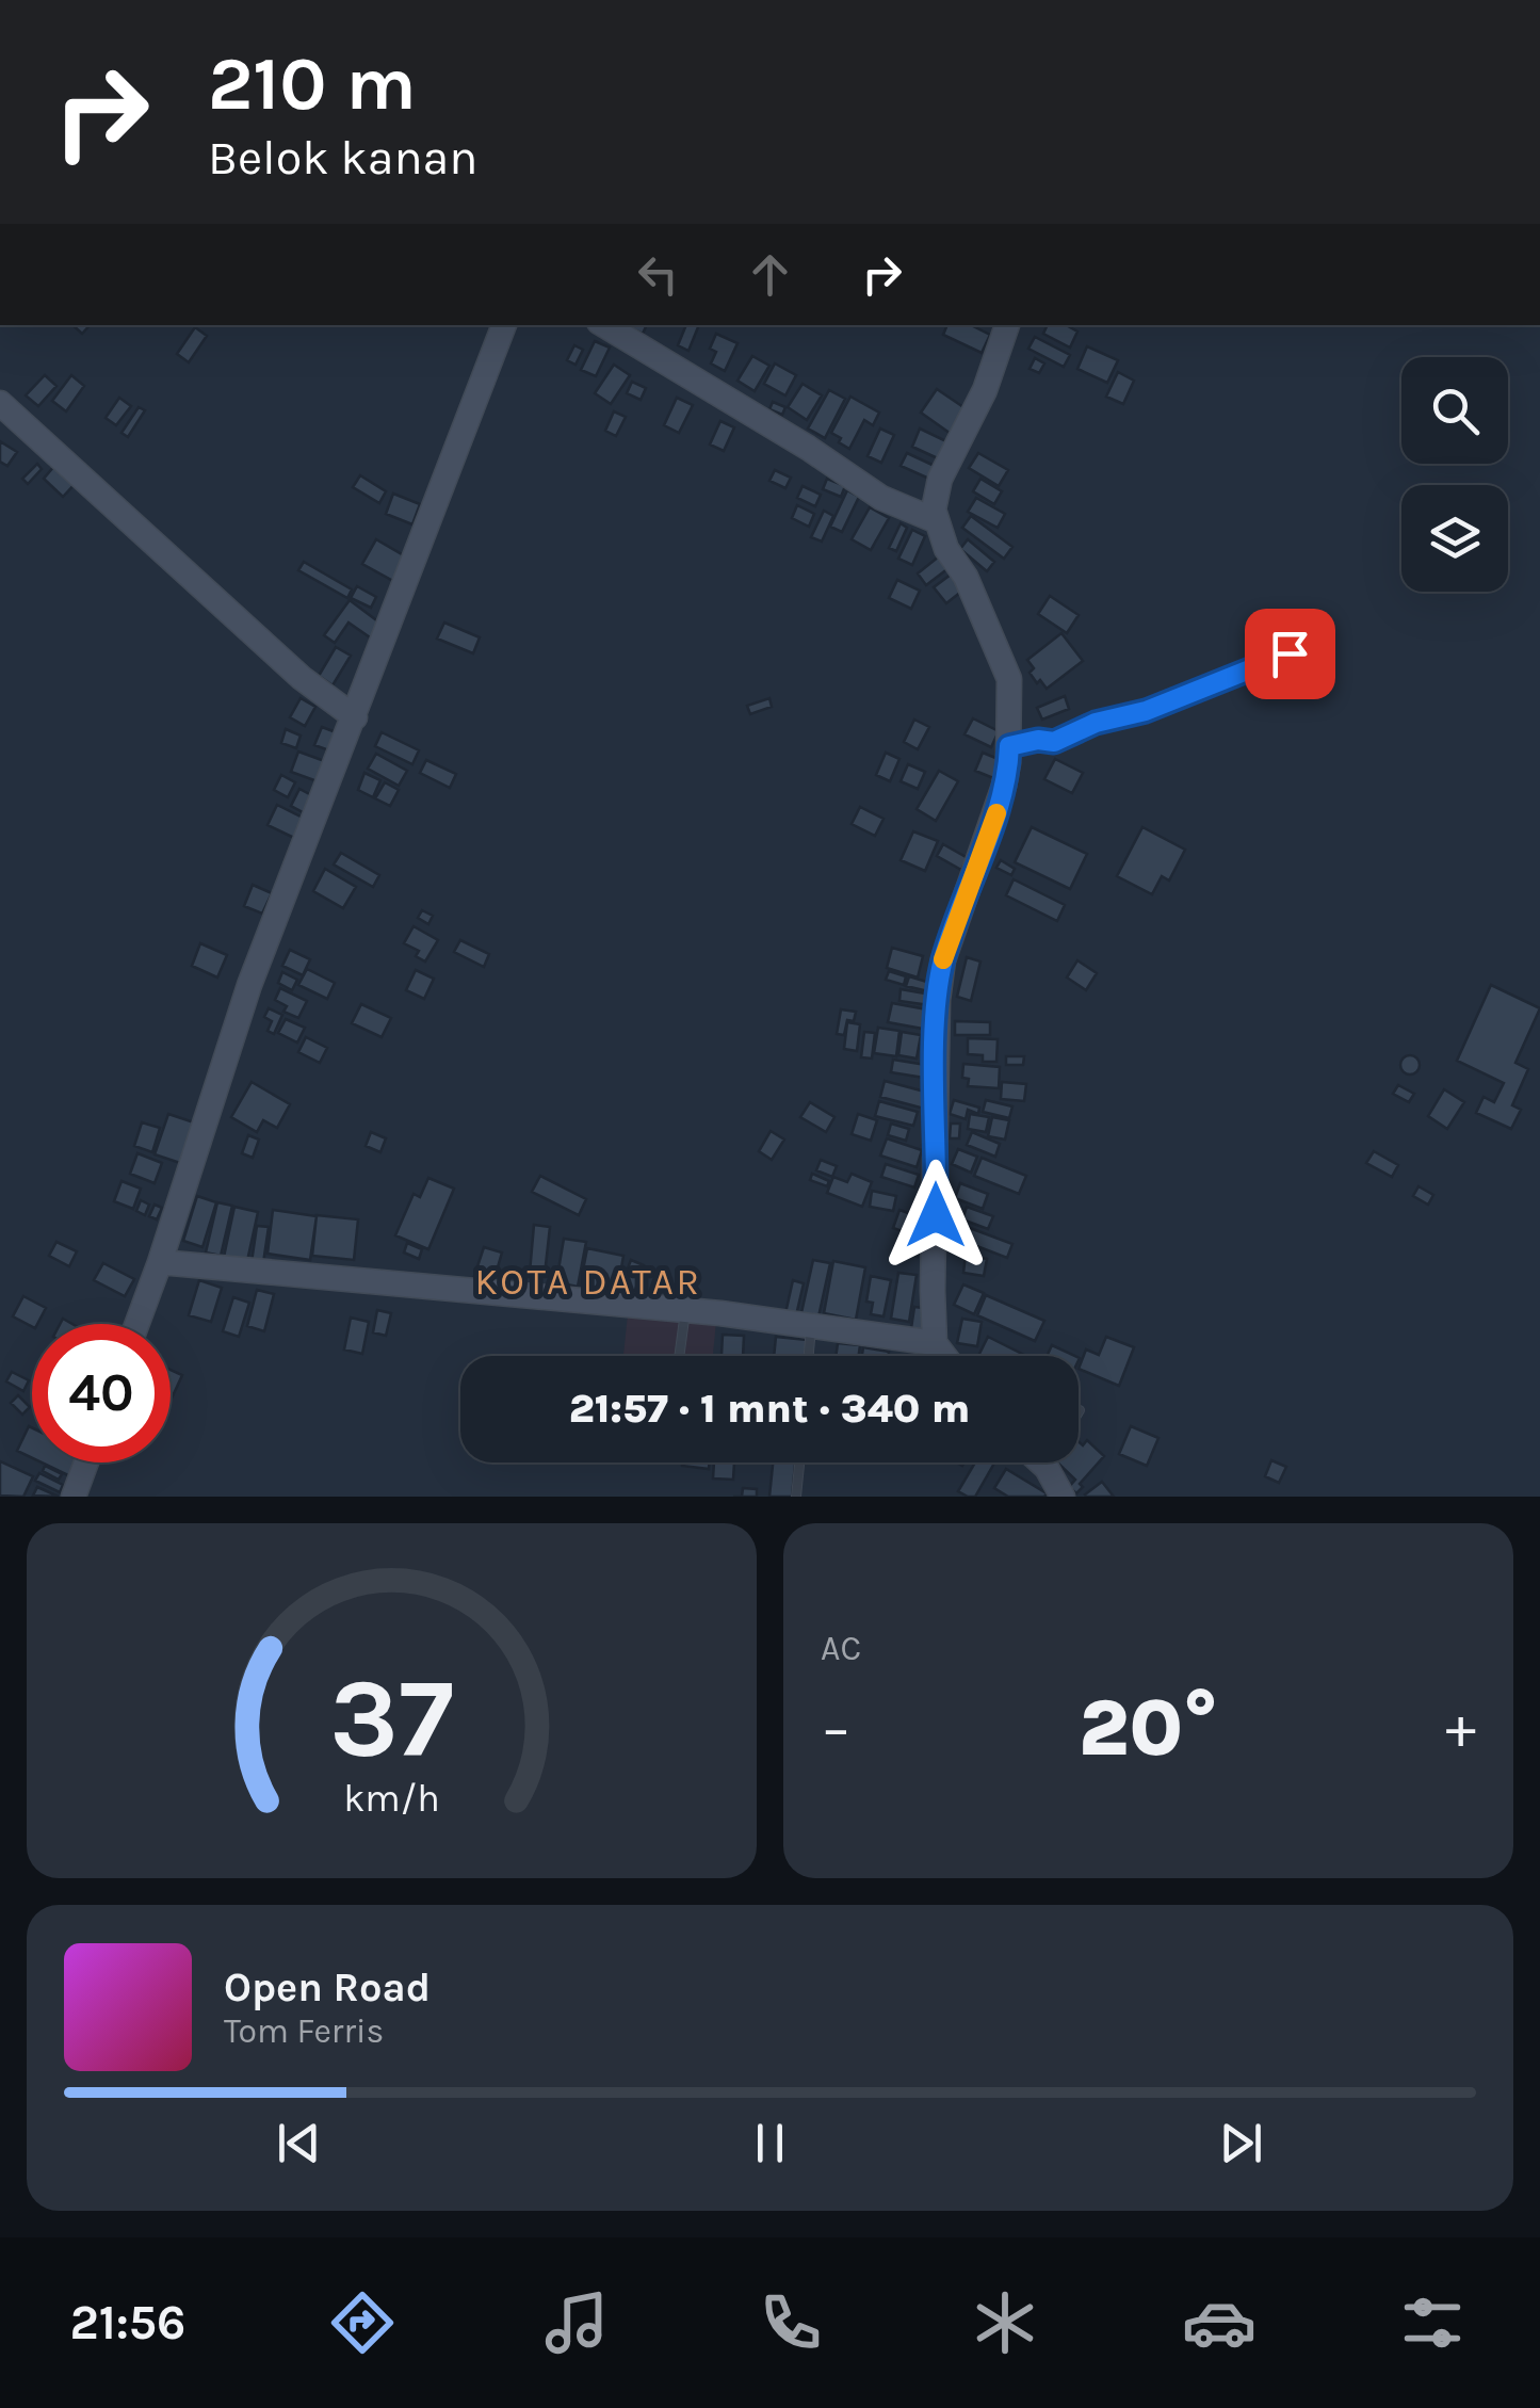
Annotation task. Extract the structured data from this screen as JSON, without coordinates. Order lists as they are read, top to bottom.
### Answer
{
  "districts": ["KOTA DATAR"],
  "page": {
    "turn": ["210 m", "Belok kanan"],
    "limit": "40",
    "trip": "21:57 · 1 mnt · 340 m",
    "tile": "AC",
    "heat": ["−", "20°", "+"],
    "song": ["Open Road", "Tom Ferris"],
    "tabs": "21:56",
    "gauge": ["37", "km/h"]
  }
}
